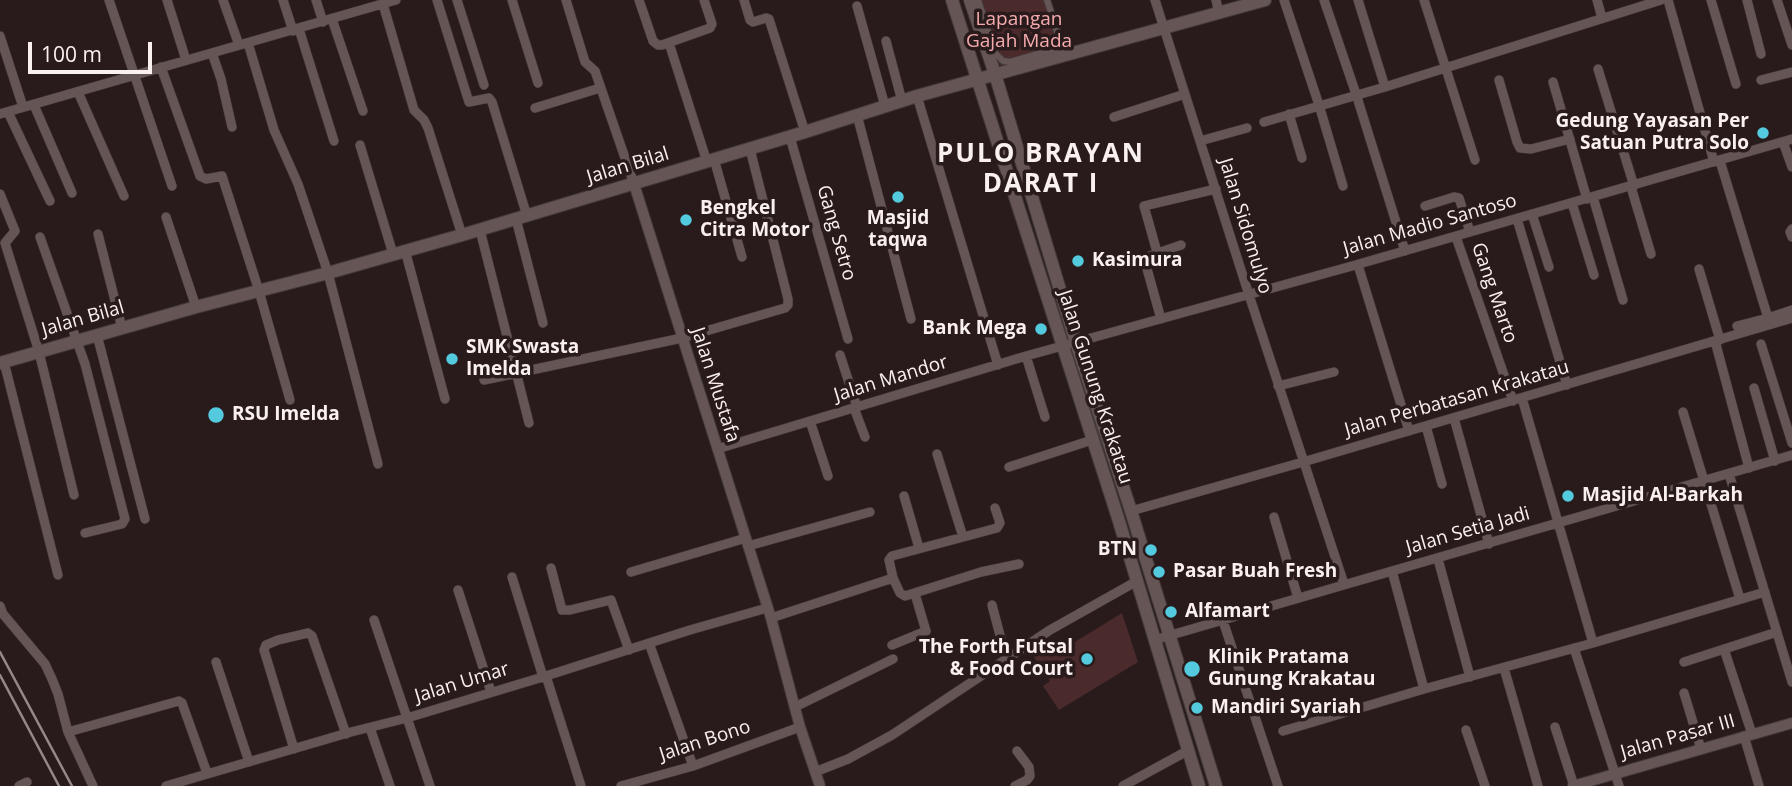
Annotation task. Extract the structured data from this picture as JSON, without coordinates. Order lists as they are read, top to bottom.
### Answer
{
  "streets": {
    "main road": ["Jalan Bilal", "Jalan Gunung Krakatau"],
    "street": [
      "Jalan Madio Santoso",
      "Jalan Sidomulyo",
      "Gang Setro",
      "Gang Marto",
      "Jalan Mandor",
      "Jalan Mustafa",
      "Jalan Perbatasan Krakatau",
      "Jalan Setia Jadi",
      "Jalan Umar",
      "Jalan Pasar III",
      "Jalan Bono"
    ]
  },
  "crossings": [
    ["Jalan Bilal", "Jalan Sidomulyo"],
    ["Jalan Bilal", "Gang Setro"],
    ["Jalan Bilal", "Jalan Mustafa"],
    ["Jalan Bilal", "Jalan Gunung Krakatau"],
    ["Jalan Madio Santoso", "Jalan Sidomulyo"],
    ["Jalan Madio Santoso", "Gang Marto"],
    ["Jalan Madio Santoso", "Jalan Mandor"],
    ["Jalan Madio Santoso", "Jalan Gunung Krakatau"],
    ["Jalan Sidomulyo", "Jalan Perbatasan Krakatau"],
    ["Jalan Sidomulyo", "Jalan Setia Jadi"],
    ["Gang Marto", "Jalan Perbatasan Krakatau"],
    ["Gang Marto", "Jalan Setia Jadi"],
    ["Jalan Mandor", "Jalan Mustafa"],
    ["Jalan Mandor", "Jalan Gunung Krakatau"],
    ["Jalan Mustafa", "Jalan Umar"],
    ["Jalan Mustafa", "Jalan Bono"],
    ["Jalan Gunung Krakatau", "Jalan Perbatasan Krakatau"],
    ["Jalan Gunung Krakatau", "Jalan Setia Jadi"]
  ],
  "districts": ["PULO BRAYAN DARAT I"],
  "parks": ["Lapangan Gajah Mada"],
  "places": [
    "Gedung Yayasan Per Satuan Putra Solo",
    "Masjid taqwa",
    "Bengkel Citra Motor",
    "Kasimura",
    "Bank Mega",
    "SMK Swasta Imelda",
    "RSU Imelda",
    "Masjid Al-Barkah",
    "BTN",
    "Pasar Buah Fresh",
    "Alfamart",
    "The Forth Futsal & Food Court",
    "Klinik Pratama Gunung Krakatau",
    "Mandiri Syariah"
  ],
  "scale_bar": "100 m"
}
